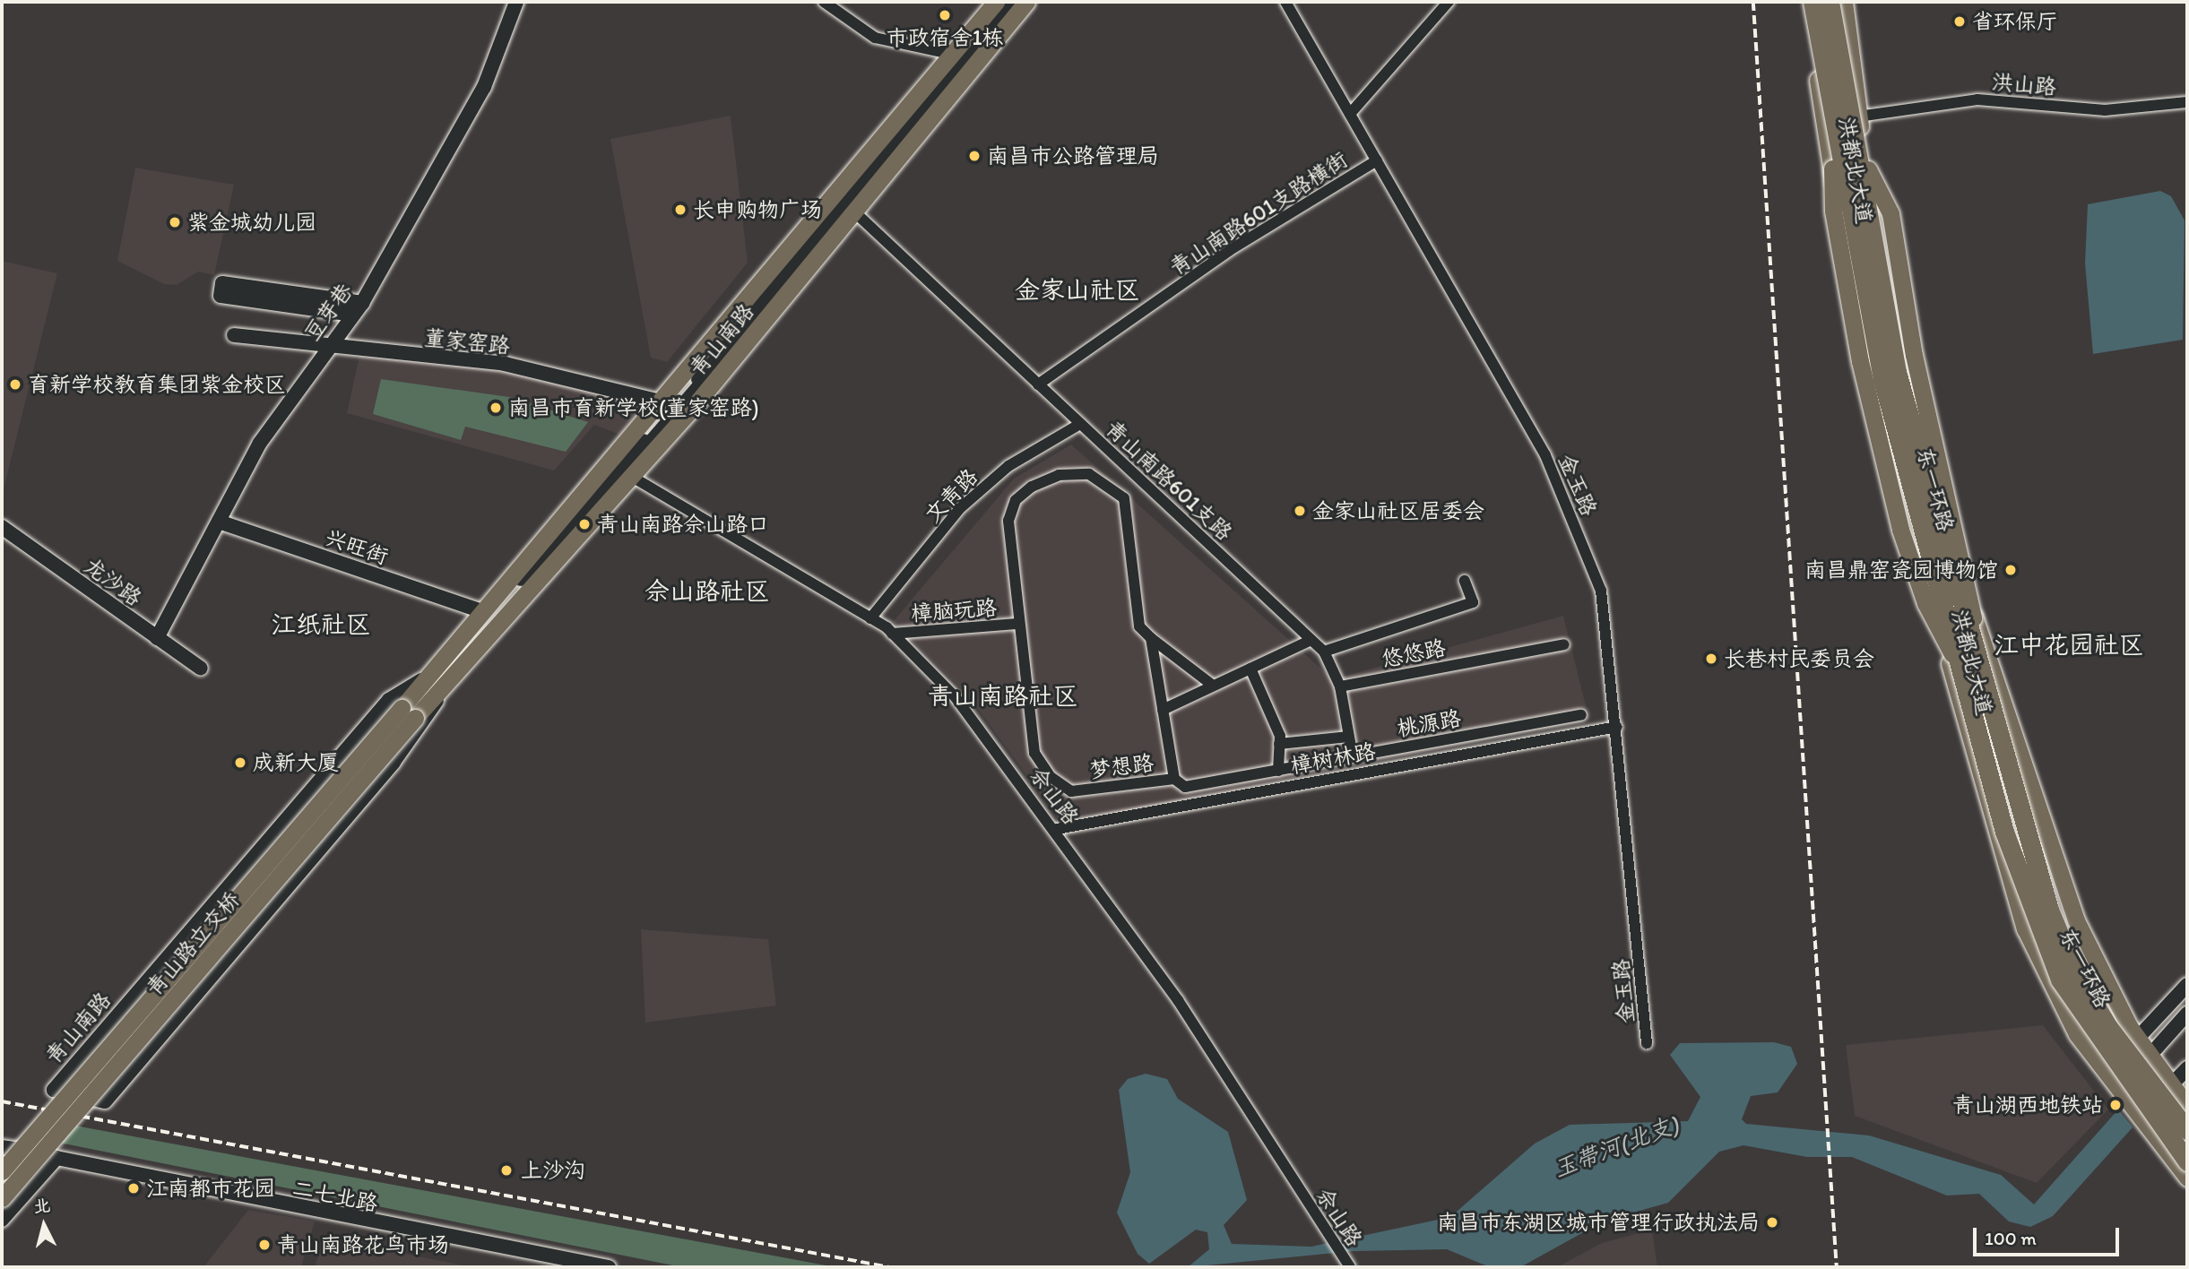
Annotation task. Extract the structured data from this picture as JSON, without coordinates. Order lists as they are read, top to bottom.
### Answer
{
  "streets": {
    "highway": ["东一环路"],
    "main road": [
      "洪都北大道",
      "豆芽巷",
      "青山南路",
      "董家窑路",
      "兴旺街",
      "龙沙路",
      "青山路立交桥",
      "二七北路"
    ],
    "street": [
      "洪山路",
      "青山南路601支路横街",
      "青山南路601支路",
      "金玉路",
      "文青路",
      "樟脑玩路",
      "悠悠路",
      "桃源路",
      "樟树林路",
      "梦想路",
      "佘山路"
    ]
  },
  "crossings": [
    ["洪山路", "洪都北大道"],
    ["青山南路601支路横街", "青山南路601支路"],
    ["青山南路601支路横街", "金玉路"],
    ["豆芽巷", "董家窑路"],
    ["豆芽巷", "兴旺街"],
    ["豆芽巷", "龙沙路"],
    ["青山南路", "董家窑路"],
    ["青山南路", "青山南路601支路"],
    ["青山南路", "兴旺街"],
    ["青山南路", "佘山路"],
    ["青山南路", "青山路立交桥"],
    ["青山南路601支路", "文青路"],
    ["金玉路", "樟树林路"],
    ["文青路", "佘山路"],
    ["樟脑玩路", "梦想路"],
    ["樟脑玩路", "佘山路"],
    ["桃源路", "梦想路"],
    ["樟树林路", "佘山路"]
  ],
  "districts": [
    "金家山社区",
    "佘山路社区",
    "江纸社区",
    "江中花园社区",
    "青山南路社区"
  ],
  "water": ["玉带河(北支)"],
  "places": [
    "市政宿舍1栋",
    "省环保厅",
    "南昌市公路管理局",
    "长申购物广场",
    "紫金城幼儿园",
    "育新学校教育集团紫金校区",
    "南昌市育新学校(董家窑路)",
    "金家山社区居委会",
    "青山南路佘山路口",
    "南昌鼎窑瓷园博物馆",
    "长巷村民委员会",
    "成新大厦",
    "青山湖西地铁站",
    "上沙沟",
    "江南都市花园",
    "南昌市东湖区城市管理行政执法局",
    "青山南路花鸟市场"
  ],
  "scale_bar": "100 m",
  "north": "top"
}
